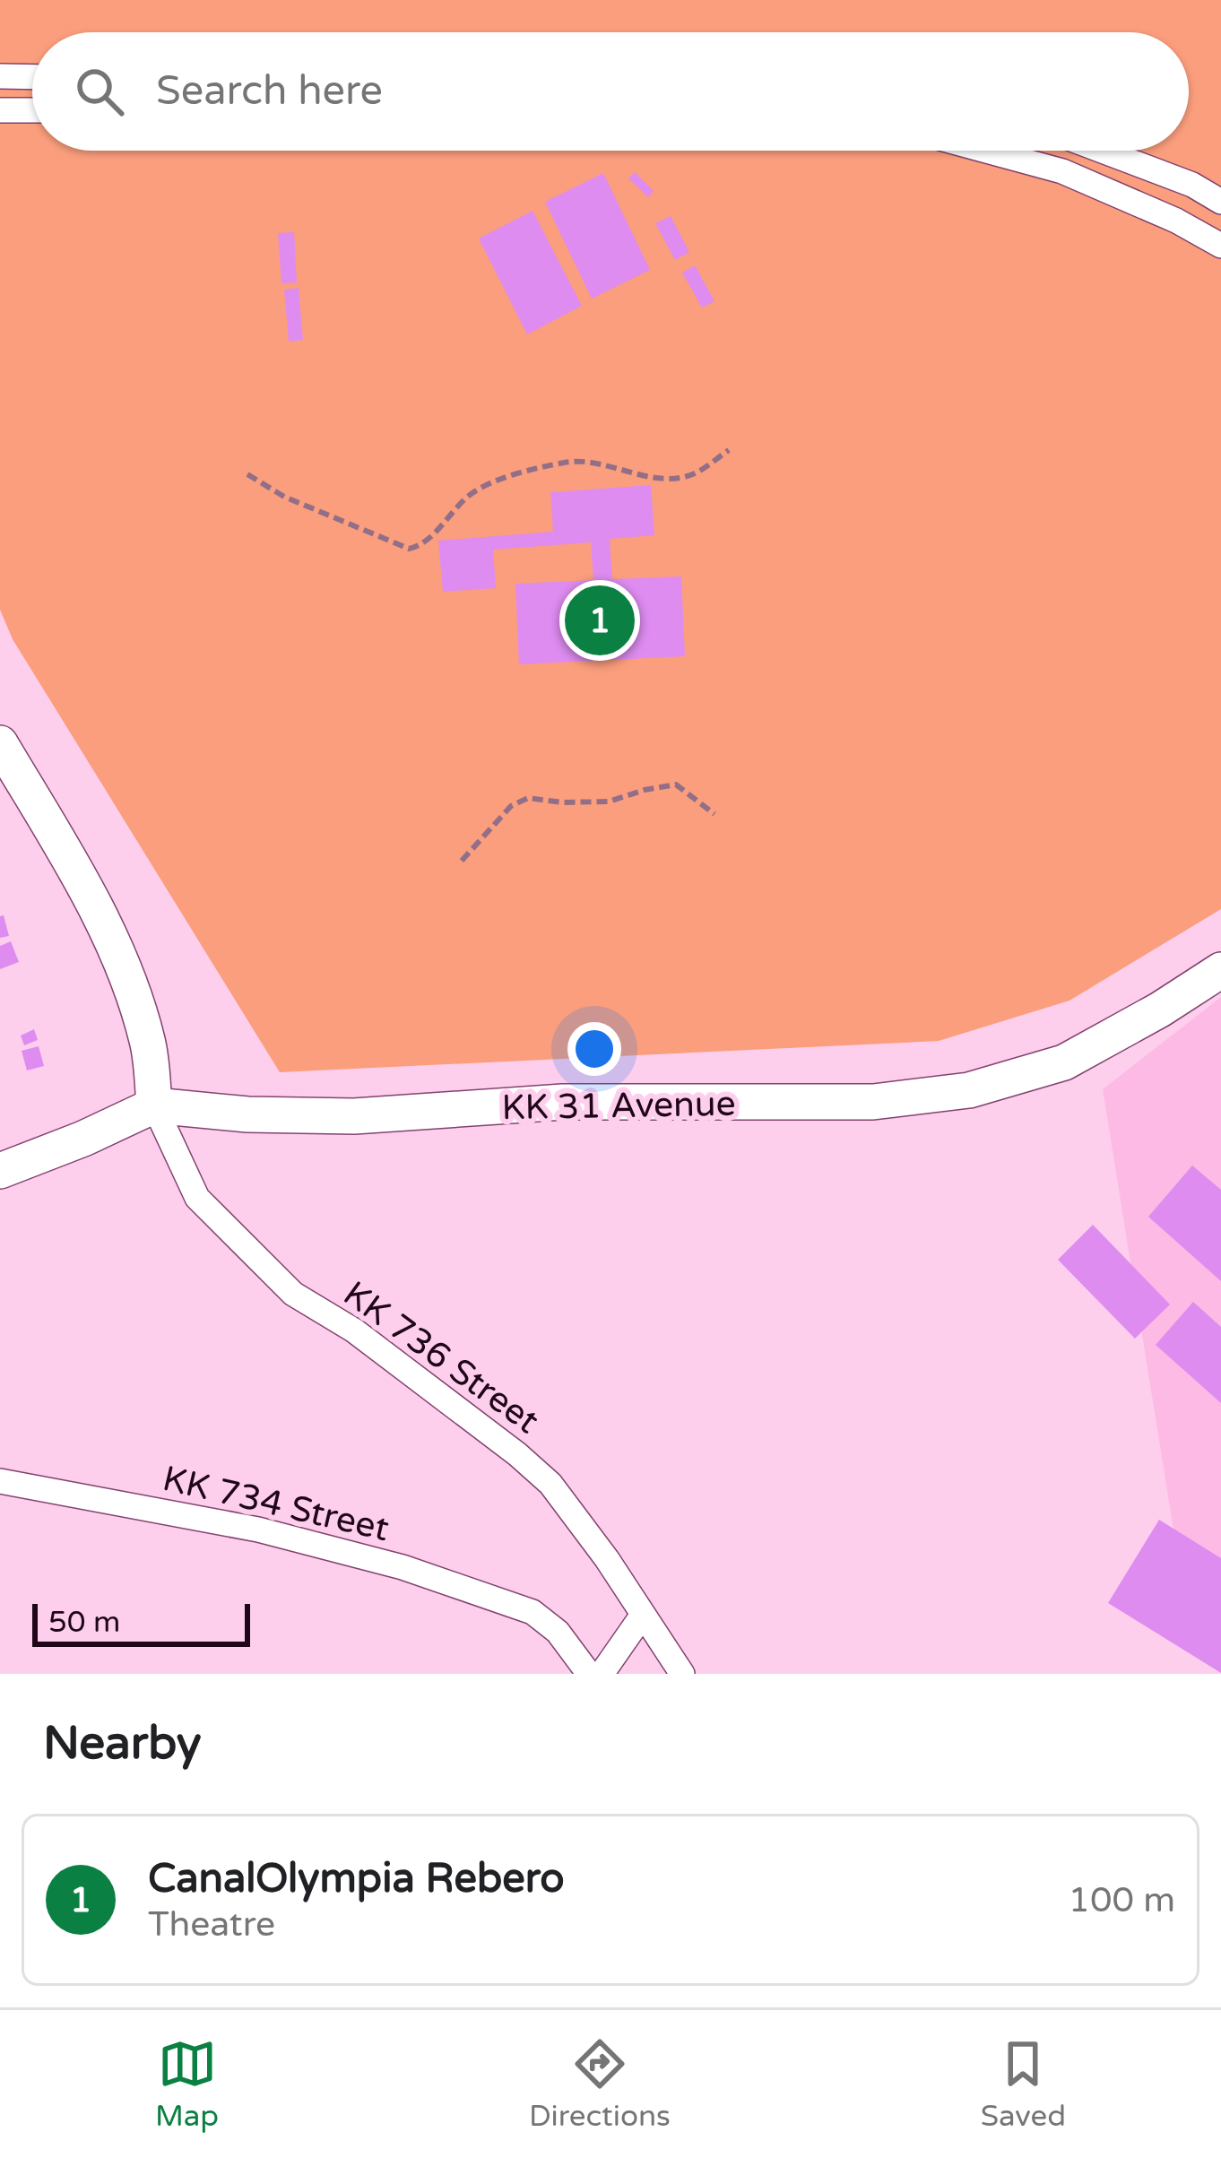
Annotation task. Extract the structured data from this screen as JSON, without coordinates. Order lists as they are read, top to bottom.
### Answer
{
  "streets": {
    "main road": ["KK 31 Avenue"],
    "street": ["KK 736 Street", "KK 734 Street"]
  },
  "crossings": [
    ["KK 31 Avenue", "KK 736 Street"]
  ],
  "scale_bar": "50 m",
  "page": {
    "search": "Search here",
    "pins": "1",
    "scale": "50 m",
    "heading": "Nearby",
    "list": [
      {
        "mark": "1",
        "name": "CanalOlympia Rebero",
        "note": "Theatre",
        "value": "100 m"
      }
    ],
    "nav": ["Map", "Directions", "Saved"]
  }
}
